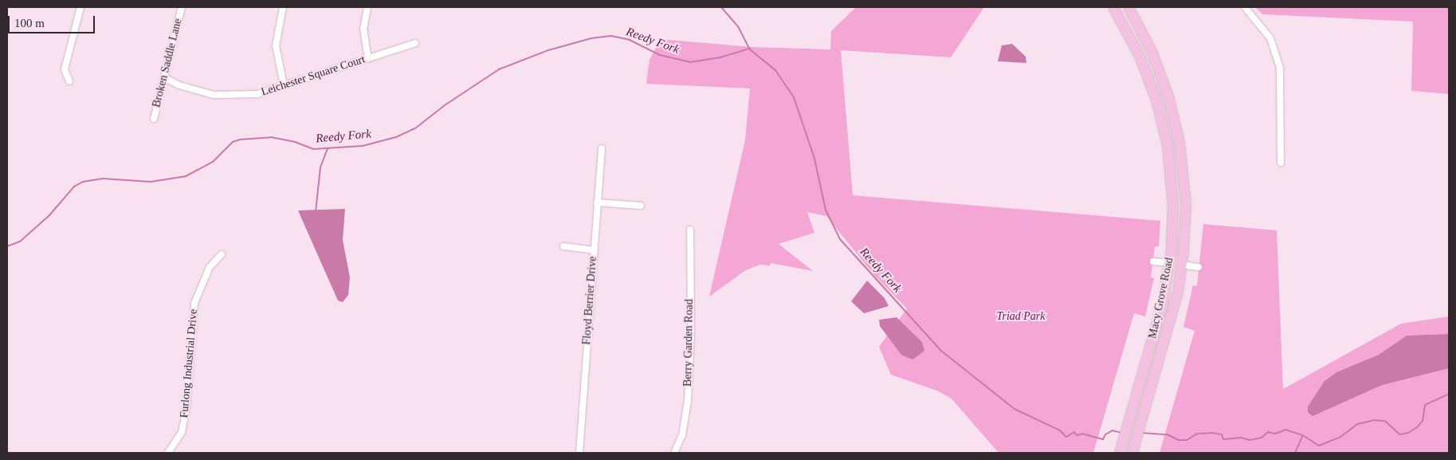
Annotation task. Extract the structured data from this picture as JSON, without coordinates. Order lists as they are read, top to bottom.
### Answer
{
  "streets": {
    "main road": ["Macy Grove Road"],
    "street": [
      "Broken Saddle Lane",
      "Leichester Square Court",
      "Floyd Berrier Drive",
      "Berry Garden Road",
      "Furlong Industrial Drive"
    ]
  },
  "crossings": [
    ["Broken Saddle Lane", "Leichester Square Court"]
  ],
  "water": ["Reedy Fork"],
  "parks": ["Triad Park"],
  "scale_bar": "100 m"
}
